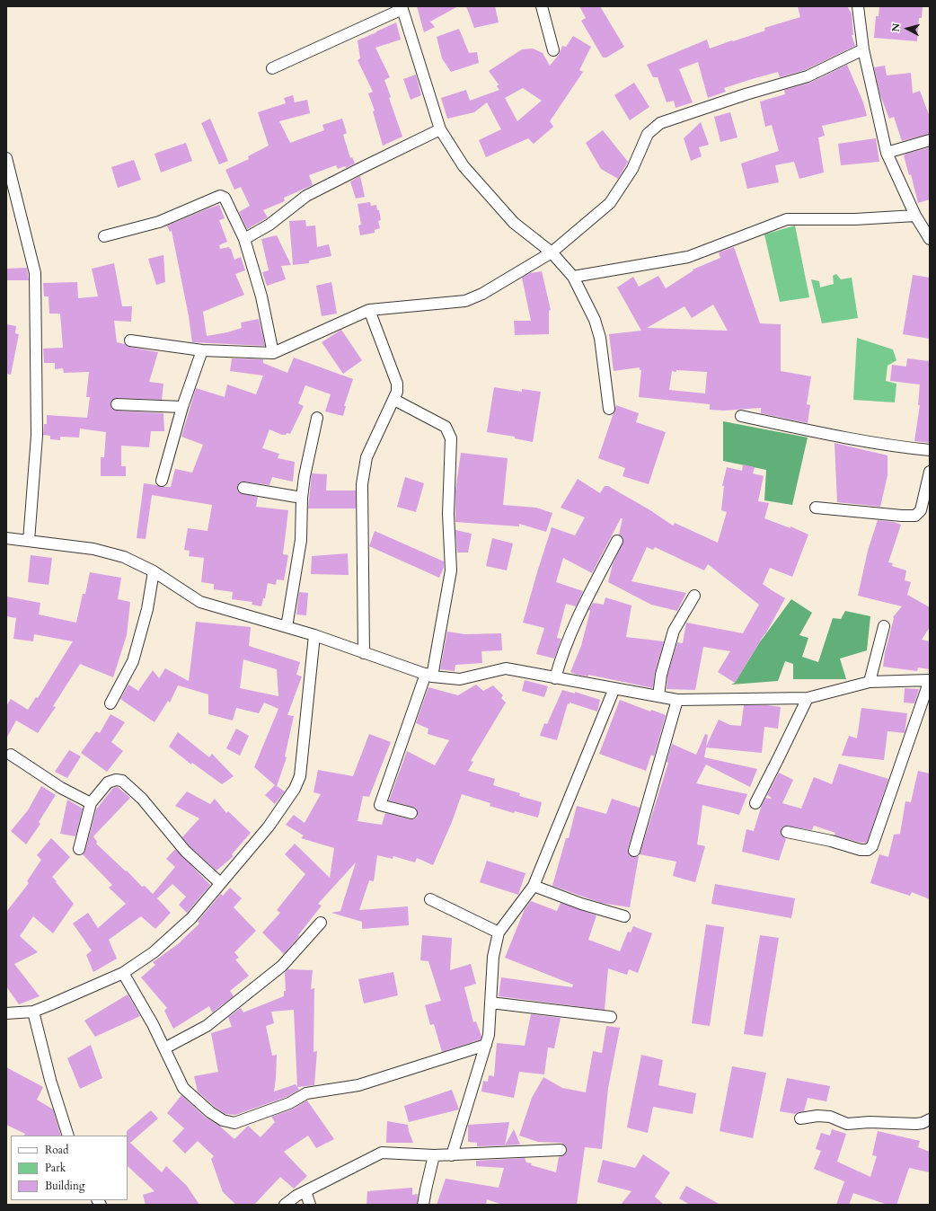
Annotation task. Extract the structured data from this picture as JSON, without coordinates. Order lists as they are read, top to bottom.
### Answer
{
  "legend": ["Road", "Park", "Building"],
  "north": "left"
}
